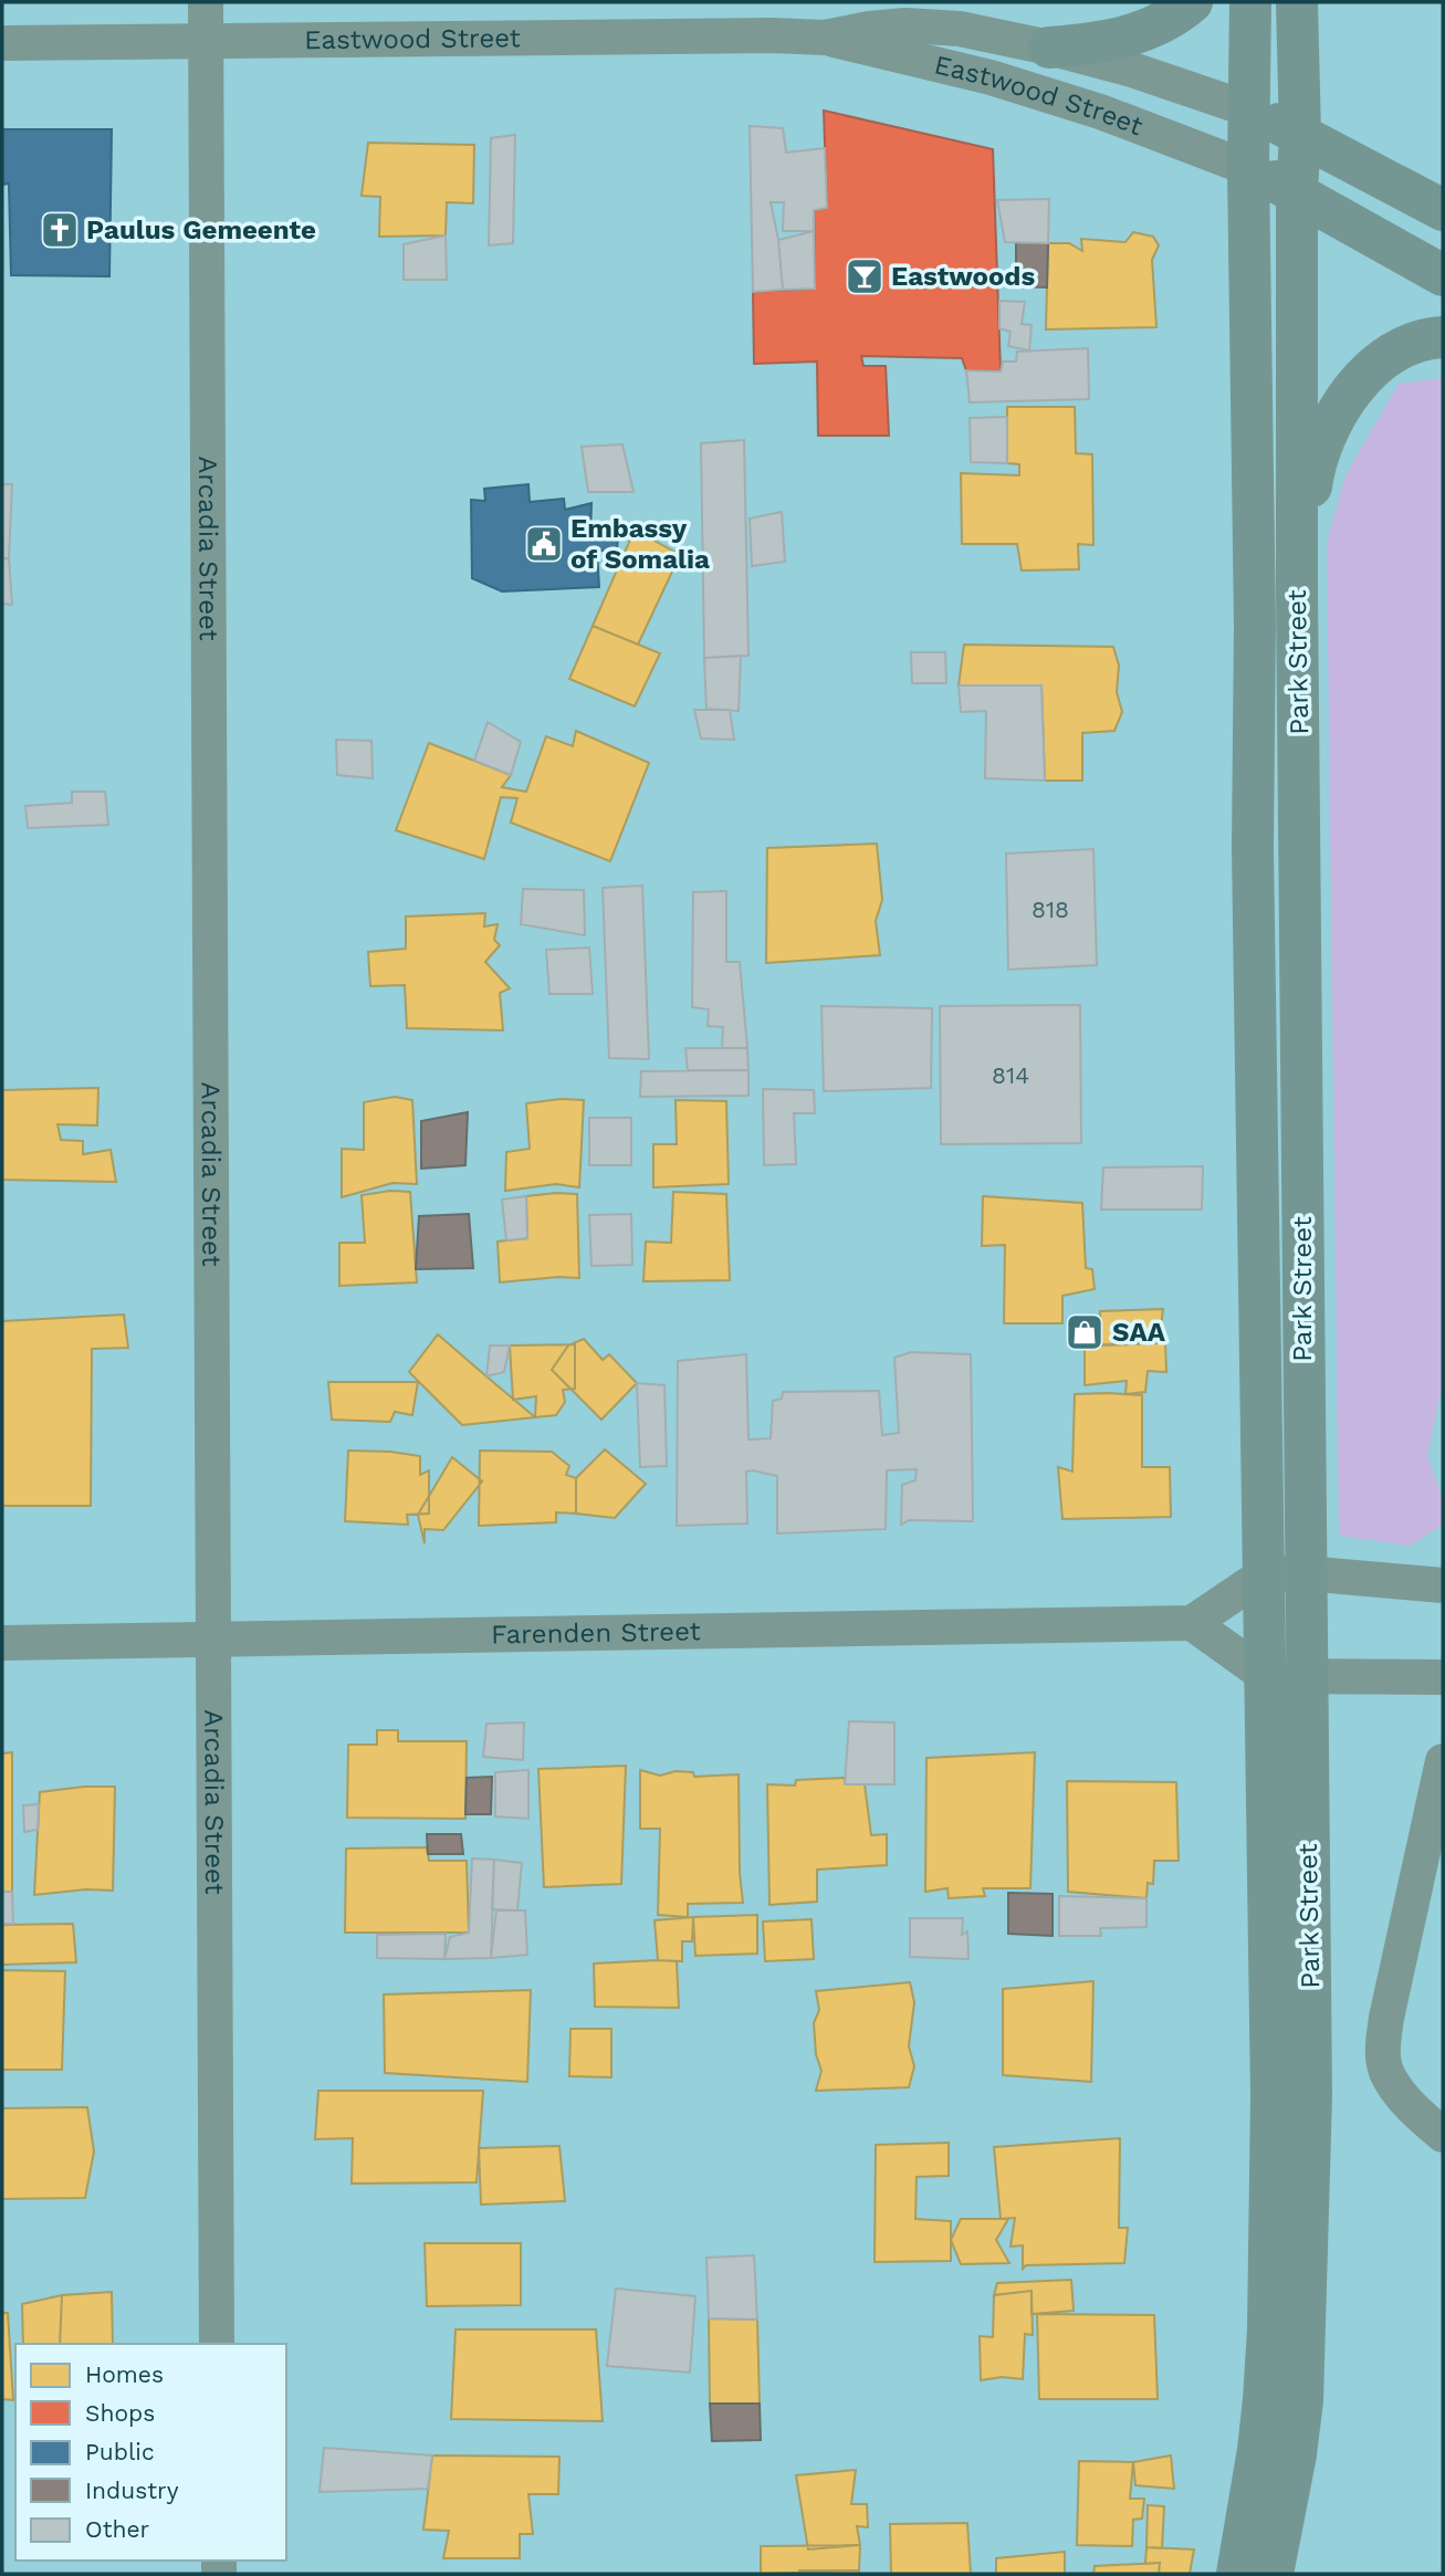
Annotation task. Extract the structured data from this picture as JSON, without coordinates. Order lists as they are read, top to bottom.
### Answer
{
  "streets": {
    "street": [
      "Eastwood Street",
      "Arcadia Street",
      "Park Street",
      "Farenden Street"
    ]
  },
  "crossings": [
    ["Eastwood Street", "Arcadia Street"],
    ["Eastwood Street", "Park Street"],
    ["Arcadia Street", "Farenden Street"]
  ],
  "places": {
    "church": ["Paulus Gemeente"],
    "bar": ["Eastwoods"],
    "public building": ["Embassy of Somalia"],
    "shop": ["SAA"]
  },
  "house_numbers": ["818", "814"],
  "legend": [
    "Homes",
    "Shops",
    "Public",
    "Industry",
    "Other"
  ]
}
